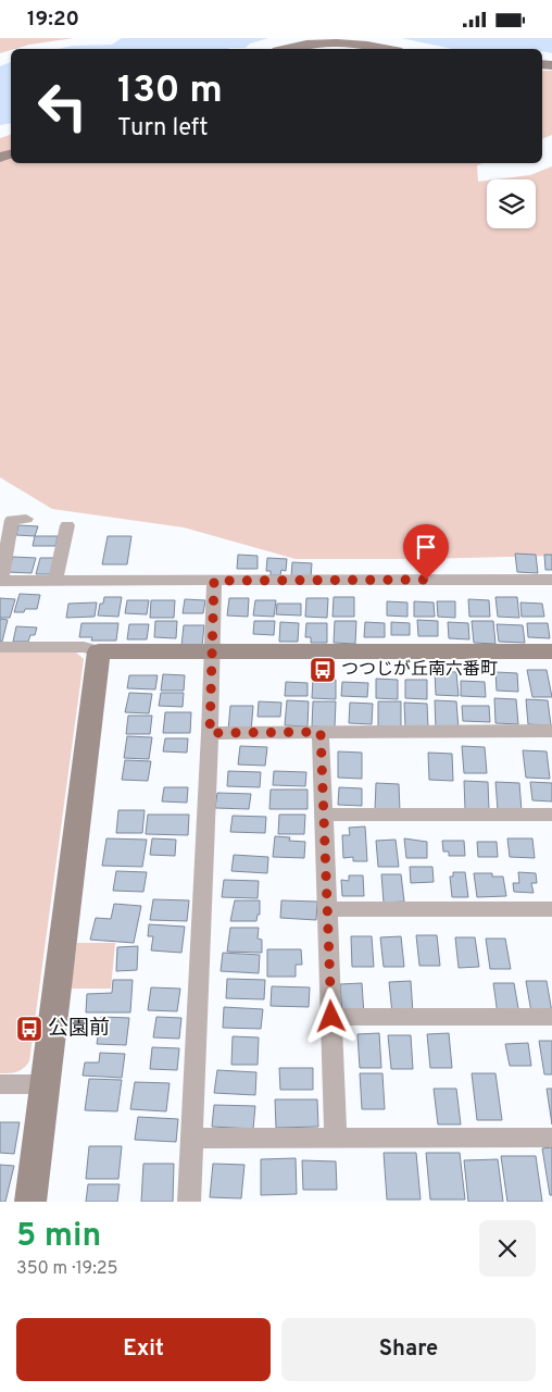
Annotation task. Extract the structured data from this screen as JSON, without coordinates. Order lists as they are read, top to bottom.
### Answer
{
  "places": {
    "bus stop": ["つつじが丘南六番町", "公園前"]
  },
  "page": {
    "status": "19:20",
    "turn": ["130 m", "Turn left"],
    "heading": ["5 min", "350 m · 19:25"],
    "buttons": ["Exit", "Share"]
  }
}
